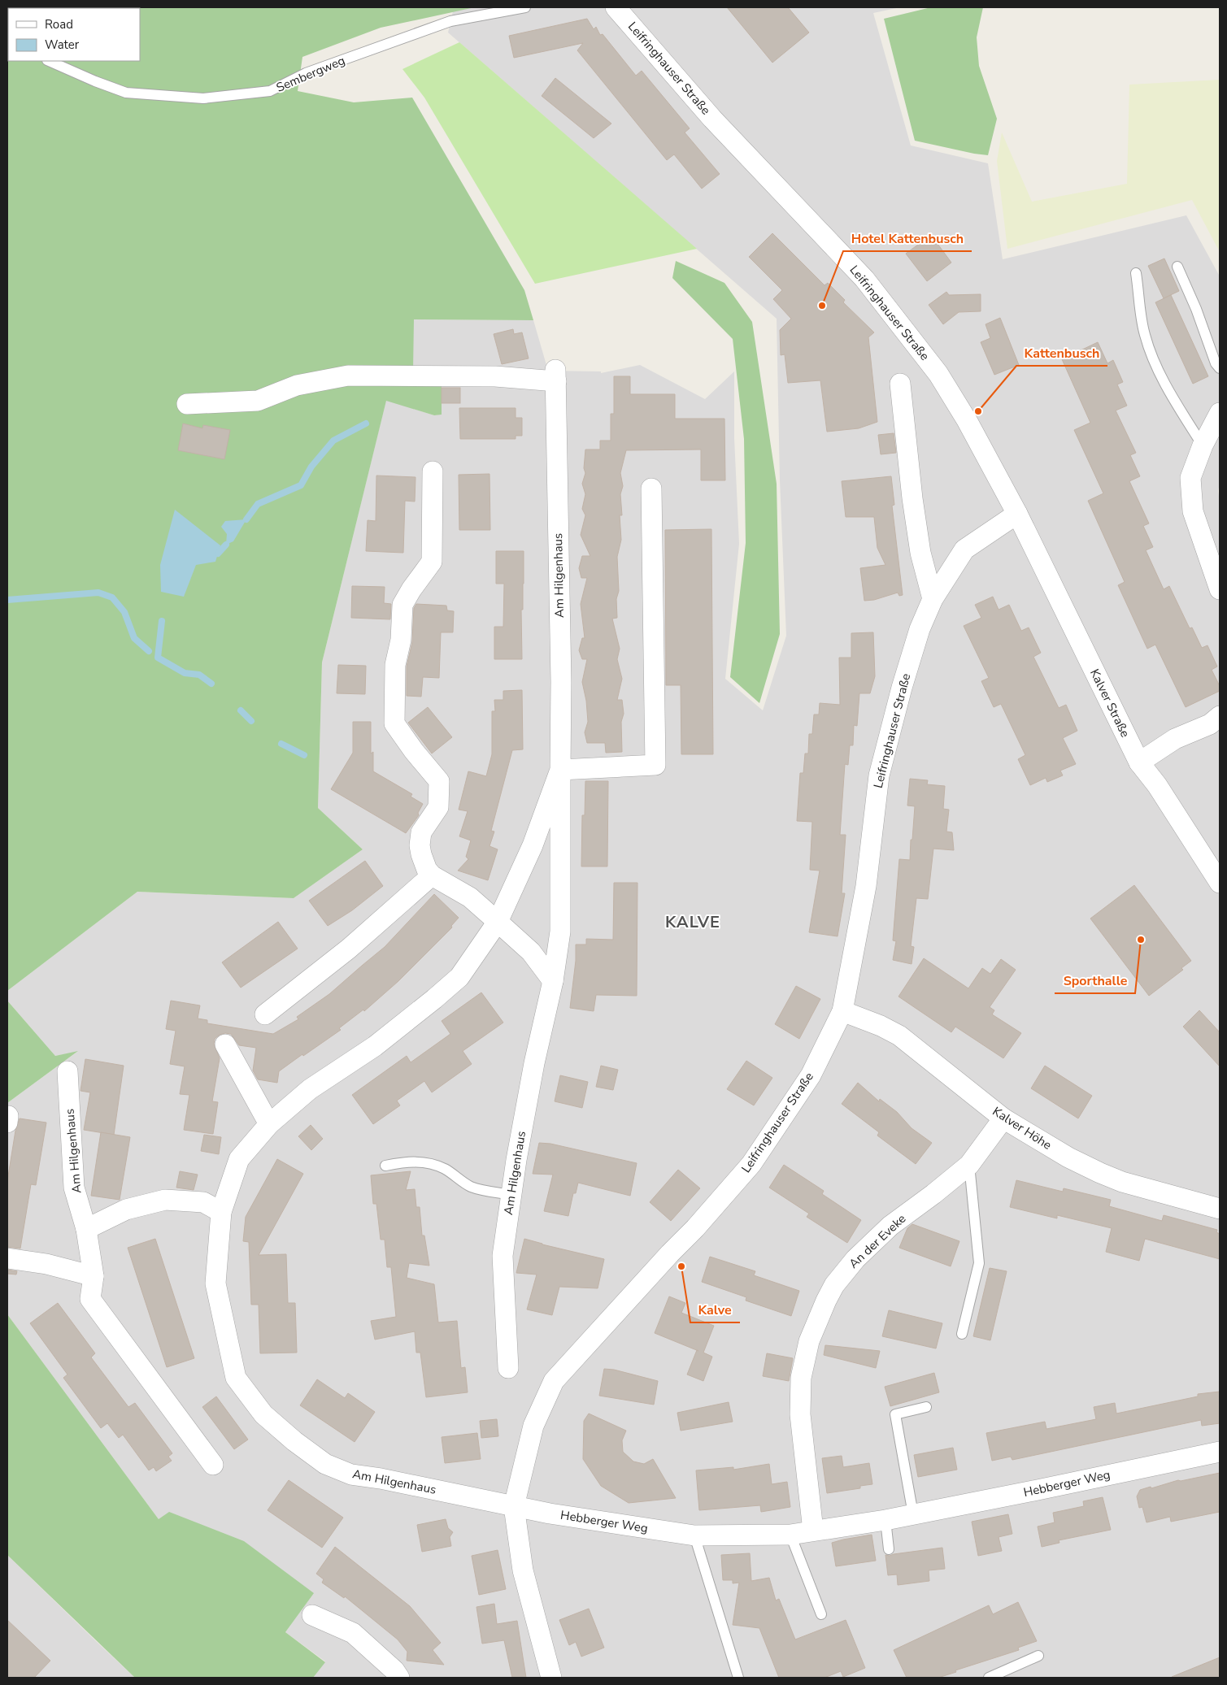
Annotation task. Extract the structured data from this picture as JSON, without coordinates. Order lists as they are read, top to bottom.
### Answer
{
  "streets": {
    "street": [
      "Leifringhauser Straße",
      "Am Hilgenhaus",
      "Kalver Straße",
      "Kalver Höhe",
      "An der Eveke",
      "Hebberger Weg"
    ],
    "lane": ["Sembergweg"]
  },
  "crossings": [
    ["Leifringhauser Straße", "Am Hilgenhaus"],
    ["Leifringhauser Straße", "Kalver Straße"],
    ["Leifringhauser Straße", "Kalver Höhe"],
    ["Leifringhauser Straße", "Hebberger Weg"],
    ["Am Hilgenhaus", "Hebberger Weg"],
    ["Kalver Höhe", "An der Eveke"],
    ["An der Eveke", "Hebberger Weg"]
  ],
  "districts": ["KALVE"],
  "places": [
    "Hotel Kattenbusch",
    "Kattenbusch",
    "Sporthalle",
    "Kalve"
  ],
  "legend": ["Road", "Water"]
}
